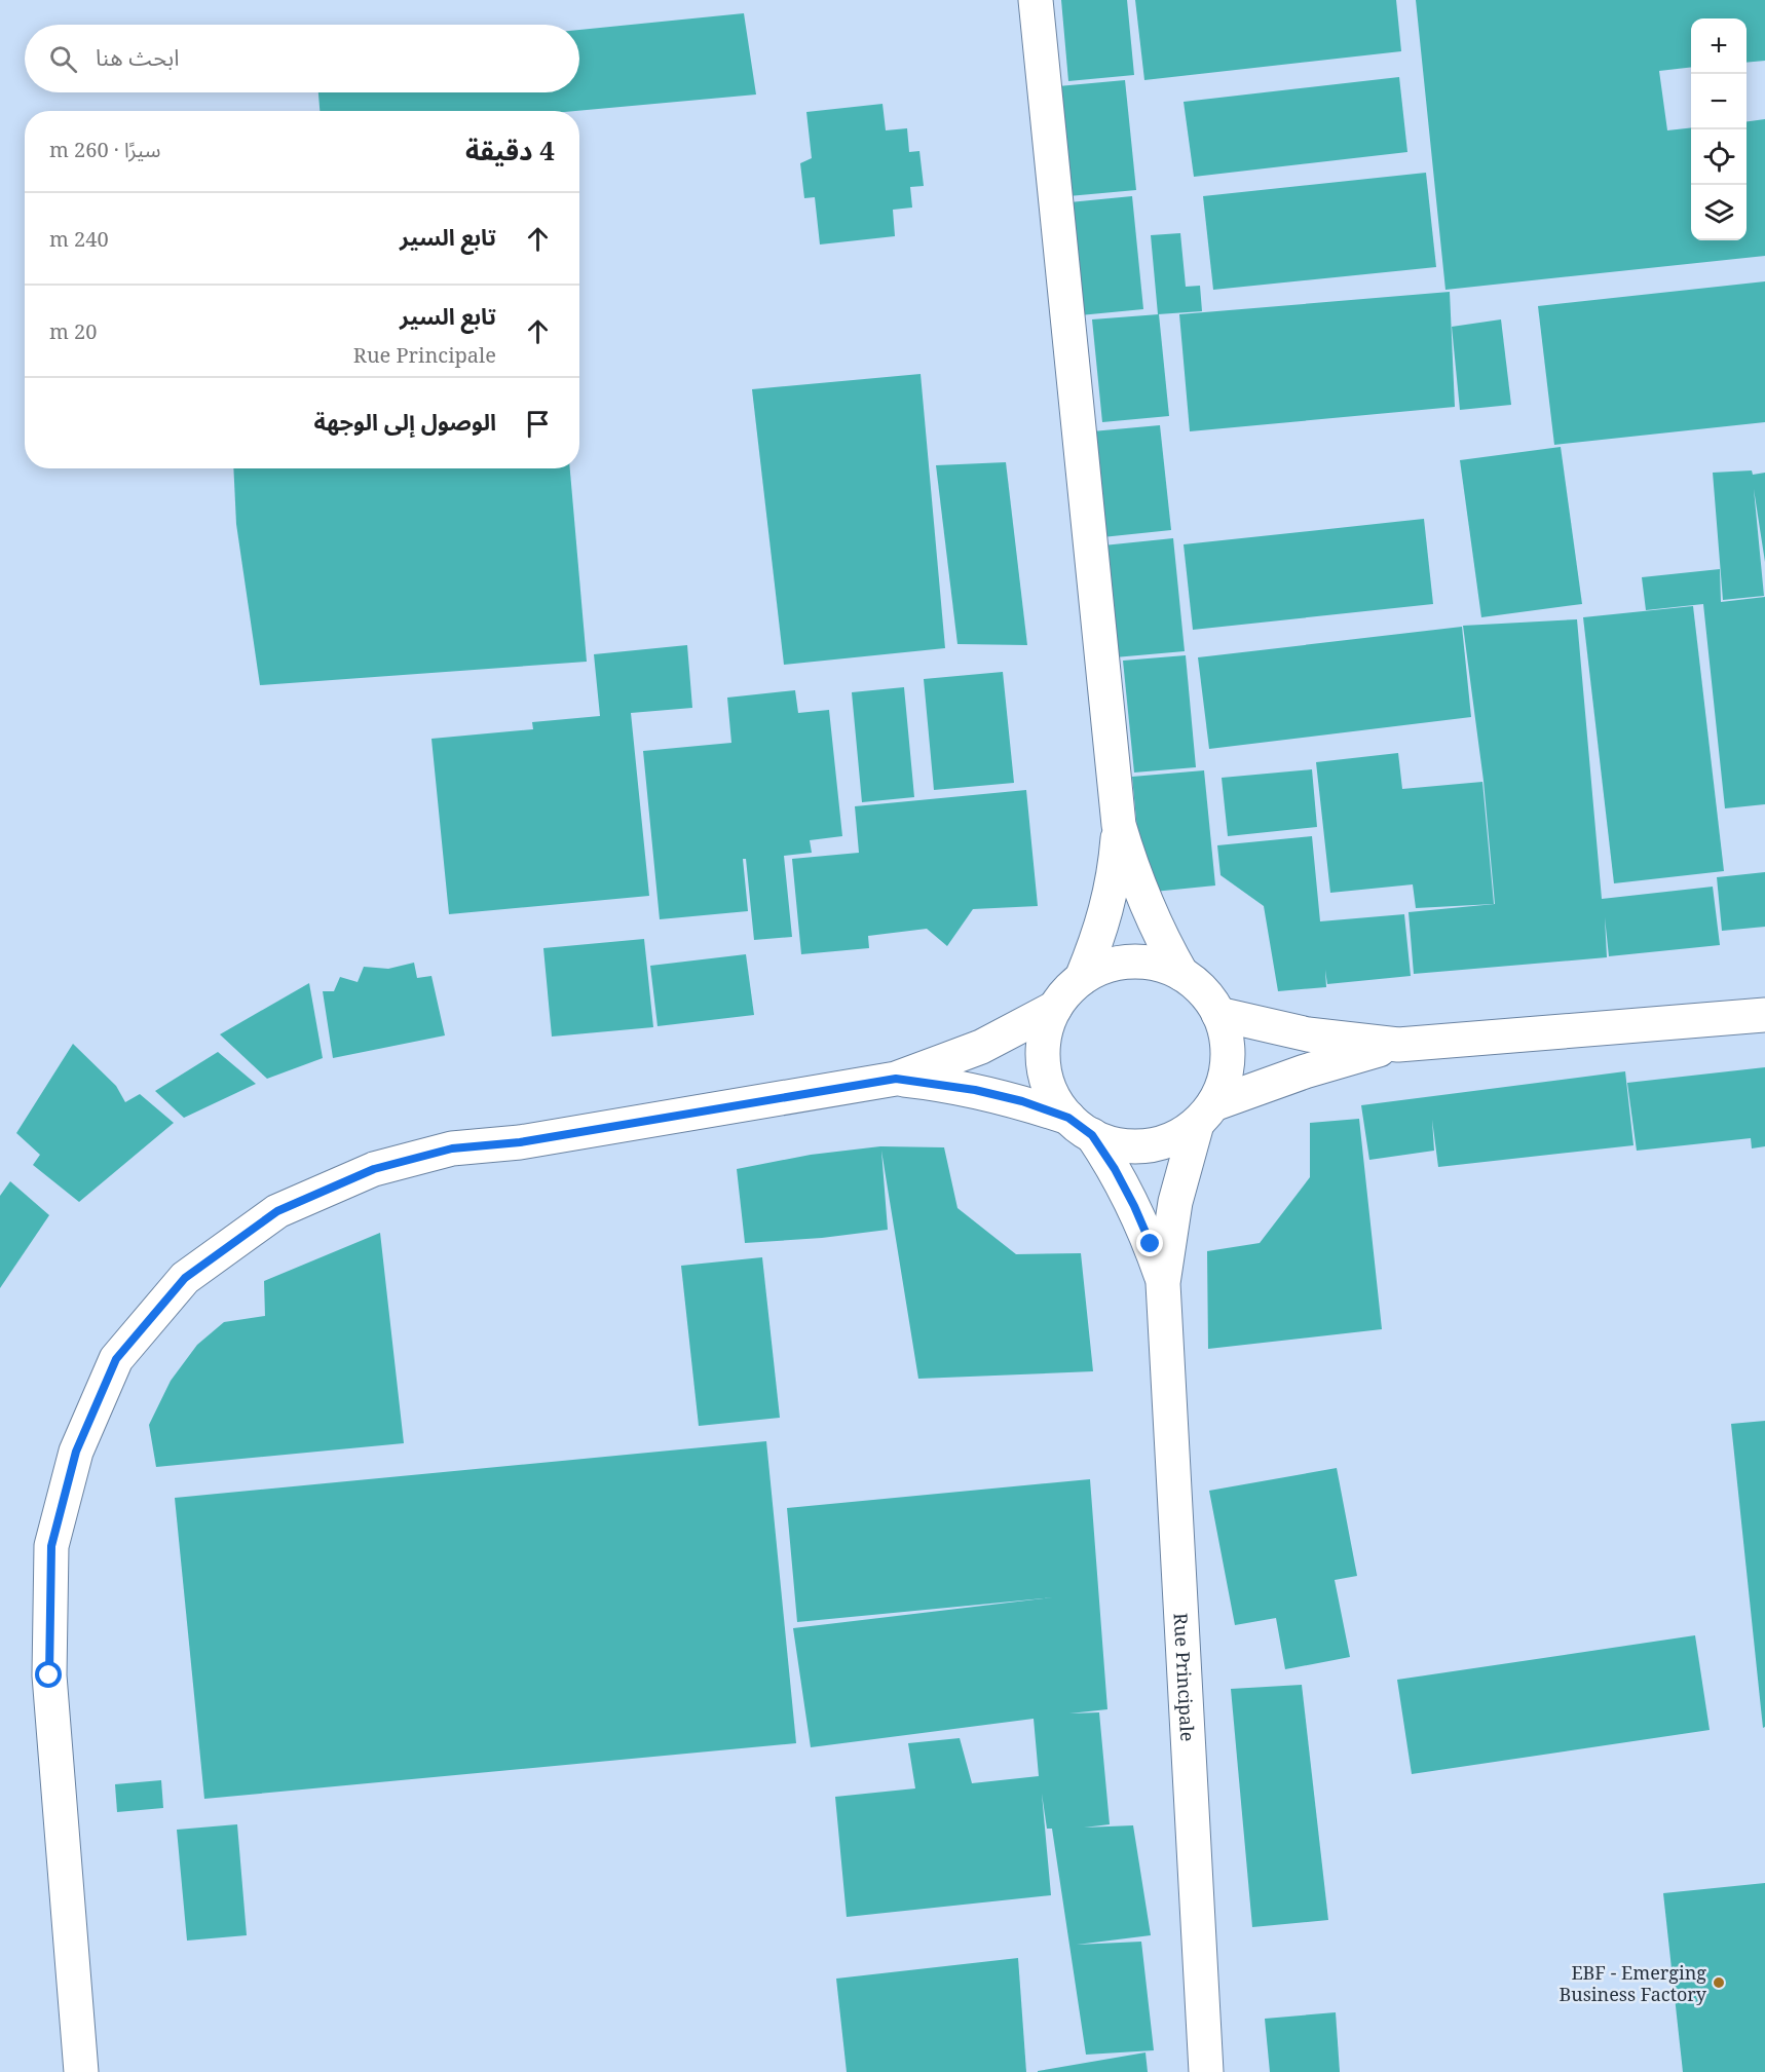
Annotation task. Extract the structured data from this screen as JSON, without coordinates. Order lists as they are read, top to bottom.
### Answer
{
  "streets": {
    "street": ["Rue Principale"]
  },
  "places": ["EBF - Emerging Business Factory"],
  "page": {
    "map_buttons": ["+", "−"],
    "search": "ابحث هنا",
    "heading": ["4 دقيقة", "سيرًا · 260 m"],
    "list": [
      ["تابع السير", "240 m"],
      ["تابع السير", "Rue Principale", "20 m"],
      "الوصول إلى الوجهة"
    ]
  }
}
